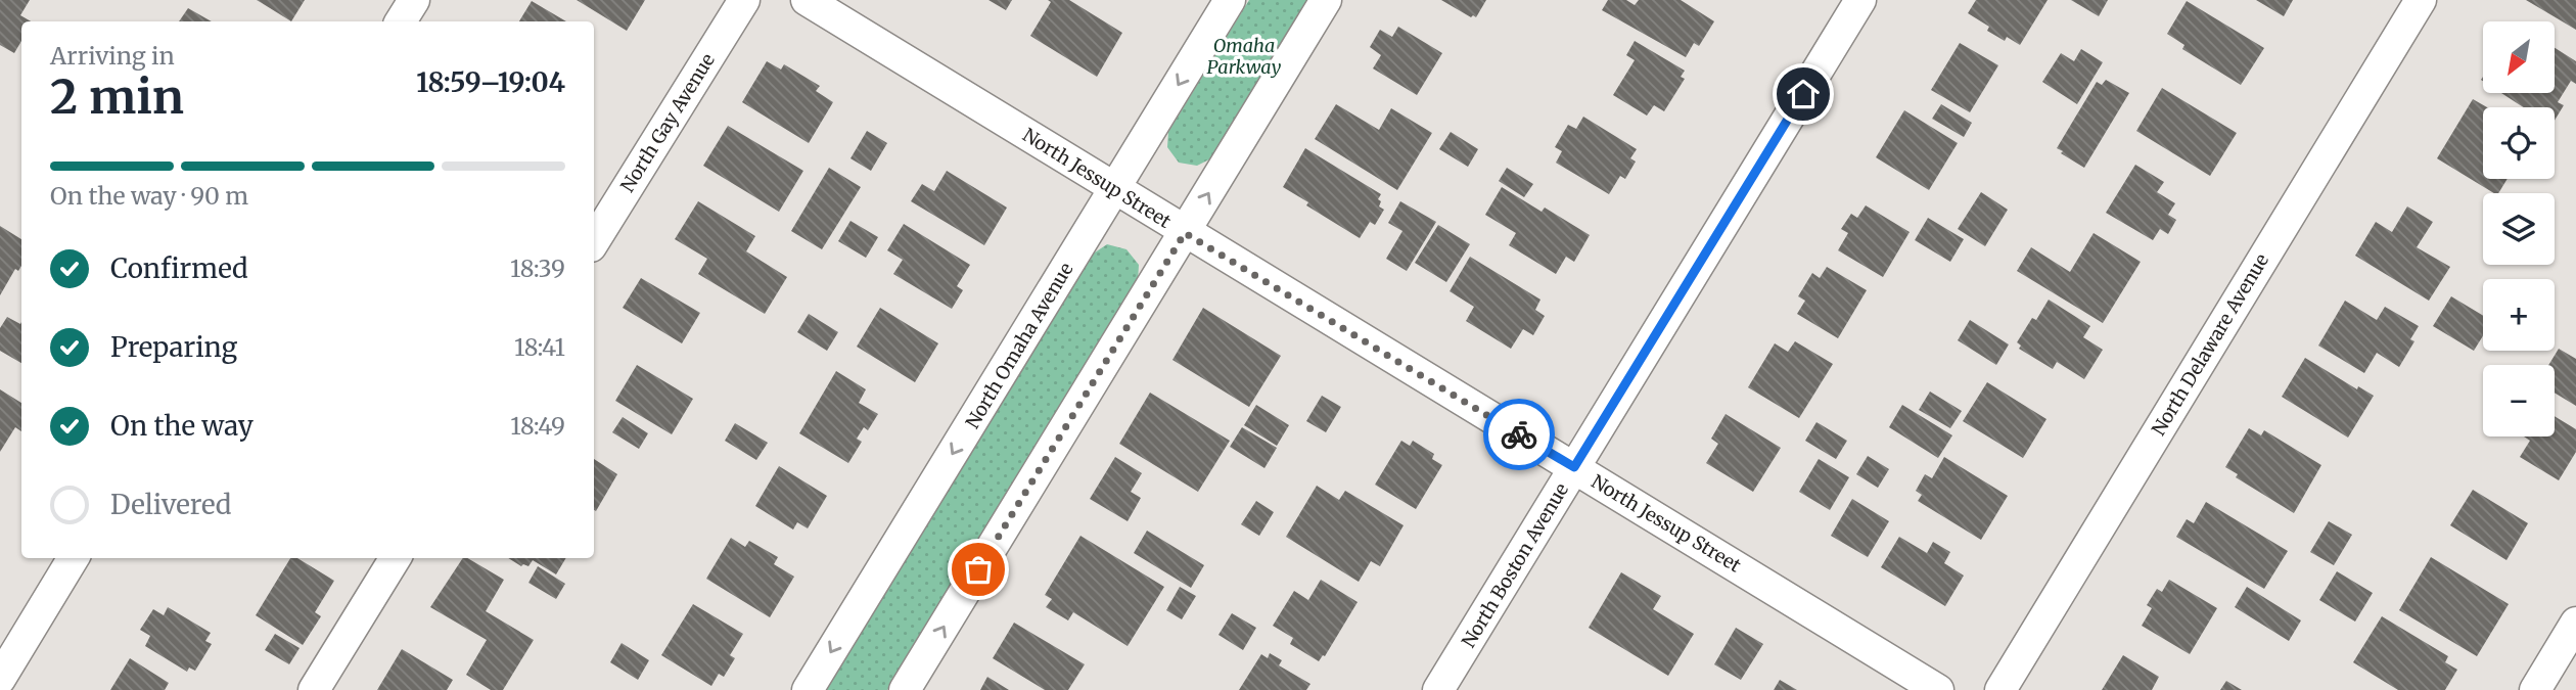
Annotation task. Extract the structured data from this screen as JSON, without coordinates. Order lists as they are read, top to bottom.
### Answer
{
  "streets": {
    "street": [
      "North Gay Avenue",
      "North Jessup Street",
      "North Delaware Avenue",
      "North Omaha Avenue",
      "North Boston Avenue"
    ]
  },
  "crossings": [
    ["North Jessup Street", "North Omaha Avenue"],
    ["North Jessup Street", "North Boston Avenue"]
  ],
  "parks": ["Omaha Parkway"],
  "north": "bottom left",
  "page": {
    "map_buttons": ["+", "−"],
    "heading": ["2 min", "Arriving in", "18:59–19:04"],
    "bar": "On the way · 90 m",
    "list": [
      ["Confirmed", "18:39"],
      ["Preparing", "18:41"],
      ["On the way", "18:49"],
      "Delivered"
    ]
  }
}
